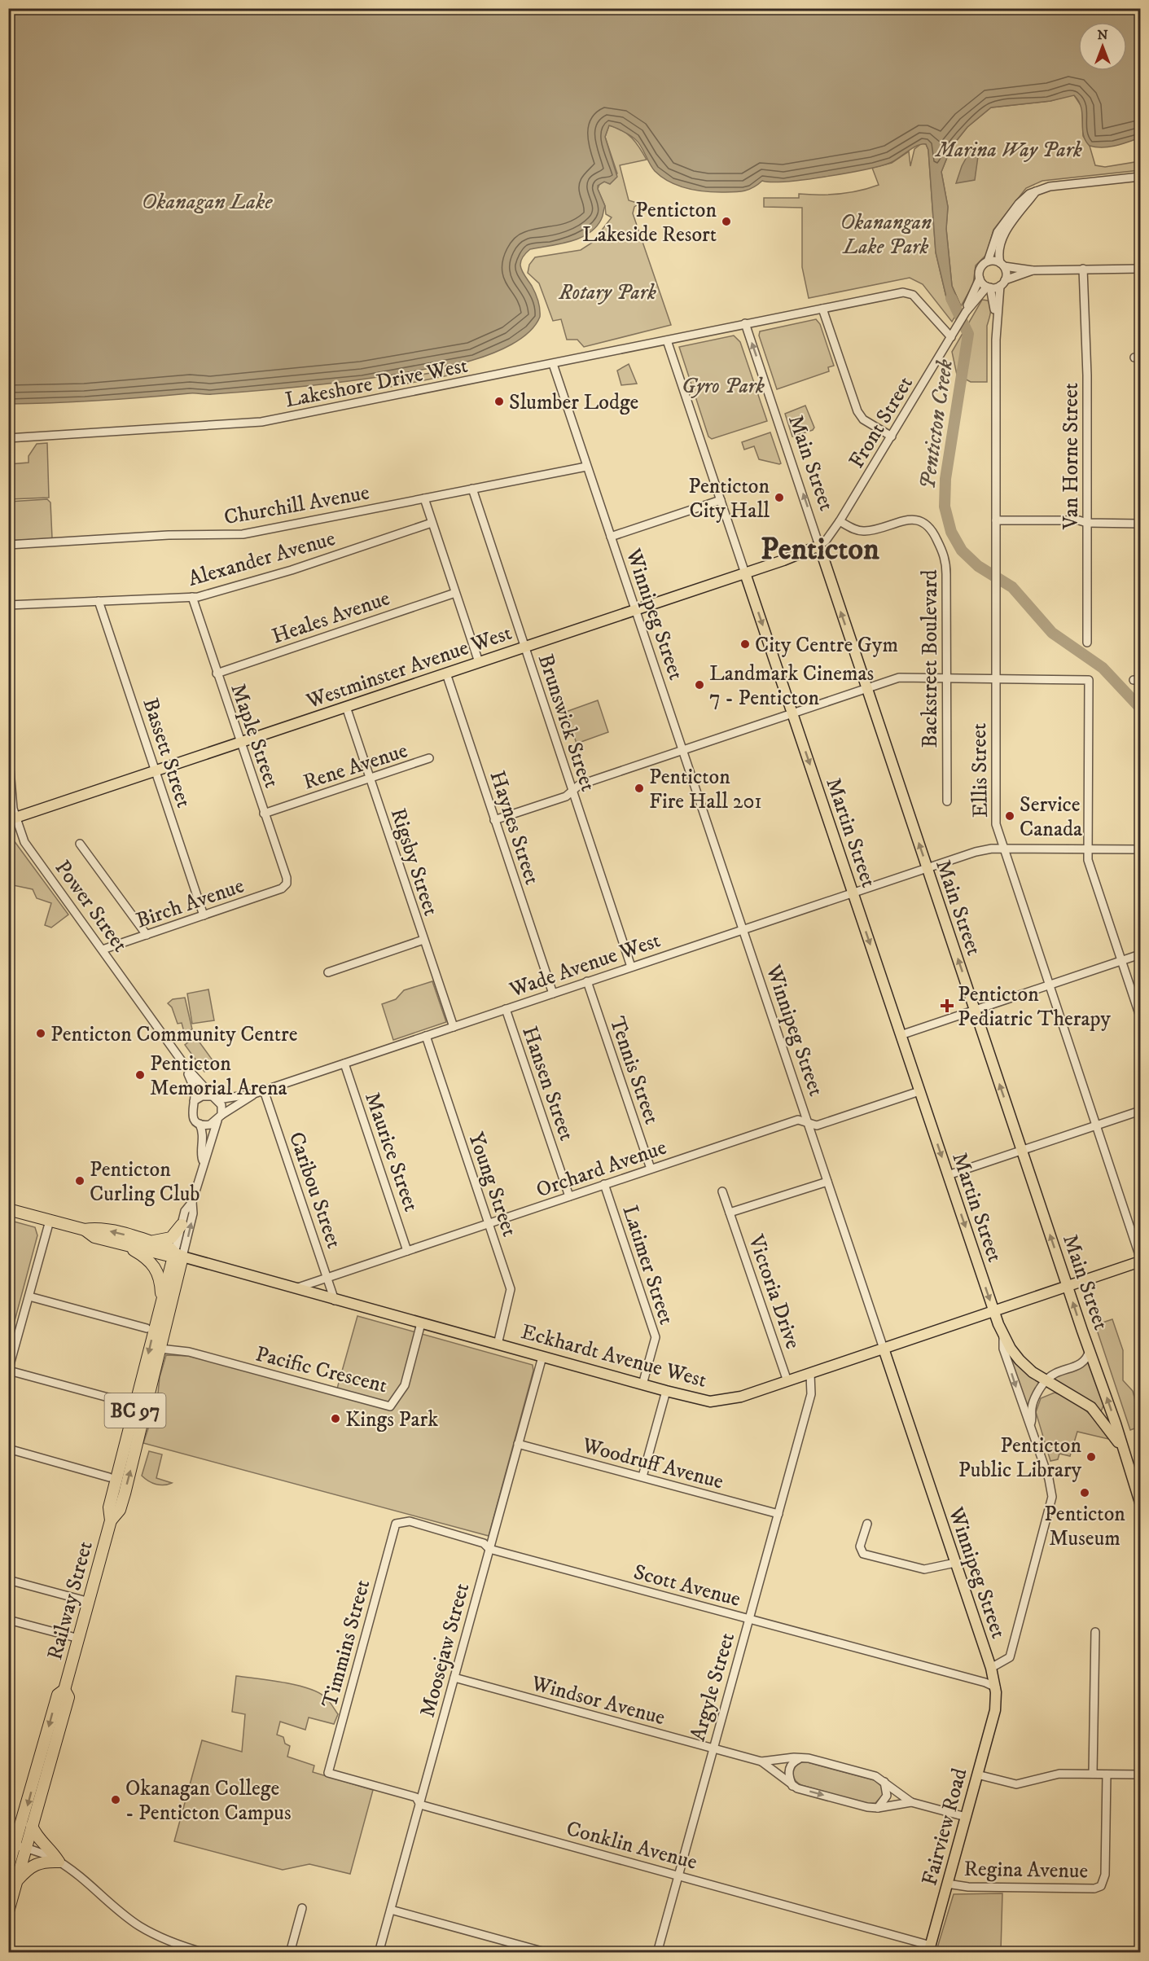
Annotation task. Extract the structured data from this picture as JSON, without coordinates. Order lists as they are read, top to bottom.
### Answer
{
  "streets": {
    "highway": ["Eckhardt Avenue West", "BC 97", "Railway Street"],
    "main road": [
      "Main Street",
      "Winnipeg Street",
      "Westminster Avenue West",
      "Martin Street",
      "Fairview Road"
    ],
    "street": [
      "Lakeshore Drive West",
      "Front Street",
      "Van Horne Street",
      "Churchill Avenue",
      "Alexander Avenue",
      "Heales Avenue",
      "Backstreet Boulevard",
      "Brunswick Street",
      "Maple Street",
      "Bassett Street",
      "Rene Avenue",
      "Ellis Street",
      "Haynes Street",
      "Rigsby Street",
      "Birch Avenue",
      "Power Street",
      "Wade Avenue West",
      "Tennis Street",
      "Hansen Street",
      "Maurice Street",
      "Orchard Avenue",
      "Young Street",
      "Caribou Street",
      "Latimer Street",
      "Victoria Drive",
      "Pacific Crescent",
      "Woodruff Avenue",
      "Scott Avenue",
      "Timmins Street",
      "Moosejaw Street",
      "Argyle Street",
      "Windsor Avenue",
      "Conklin Avenue",
      "Regina Avenue"
    ]
  },
  "crossings": [
    ["Lakeshore Drive West", "Front Street"],
    ["Lakeshore Drive West", "Main Street"],
    ["Lakeshore Drive West", "Winnipeg Street"],
    ["Lakeshore Drive West", "Martin Street"],
    ["Front Street", "Main Street"],
    ["Front Street", "Backstreet Boulevard"],
    ["Front Street", "Westminster Avenue West"],
    ["Front Street", "Ellis Street"],
    ["Main Street", "Westminster Avenue West"],
    ["Main Street", "Martin Street"],
    ["Main Street", "Wade Avenue West"],
    ["Main Street", "Eckhardt Avenue West"],
    ["Churchill Avenue", "Winnipeg Street"],
    ["Churchill Avenue", "Brunswick Street"],
    ["Alexander Avenue", "Maple Street"],
    ["Alexander Avenue", "Bassett Street"],
    ["Winnipeg Street", "Westminster Avenue West"],
    ["Winnipeg Street", "Wade Avenue West"],
    ["Winnipeg Street", "Orchard Avenue"],
    ["Winnipeg Street", "Victoria Drive"],
    ["Winnipeg Street", "Eckhardt Avenue West"],
    ["Winnipeg Street", "Scott Avenue"],
    ["Winnipeg Street", "Fairview Road"],
    ["Heales Avenue", "Maple Street"],
    ["Westminster Avenue West", "Brunswick Street"],
    ["Westminster Avenue West", "Maple Street"],
    ["Westminster Avenue West", "Bassett Street"],
    ["Westminster Avenue West", "Haynes Street"],
    ["Westminster Avenue West", "Martin Street"],
    ["Westminster Avenue West", "Rigsby Street"],
    ["Westminster Avenue West", "Power Street"],
    ["Brunswick Street", "Wade Avenue West"],
    ["Maple Street", "Rene Avenue"],
    ["Maple Street", "Birch Avenue"],
    ["Bassett Street", "Birch Avenue"],
    ["Rene Avenue", "Rigsby Street"],
    ["Ellis Street", "Wade Avenue West"],
    ["Haynes Street", "Wade Avenue West"],
    ["Martin Street", "Wade Avenue West"],
    ["Martin Street", "Orchard Avenue"],
    ["Martin Street", "Eckhardt Avenue West"],
    ["Rigsby Street", "Wade Avenue West"],
    ["Birch Avenue", "Power Street"],
    ["Power Street", "Wade Avenue West"],
    ["Wade Avenue West", "Tennis Street"],
    ["Wade Avenue West", "Hansen Street"],
    ["Wade Avenue West", "Maurice Street"],
    ["Wade Avenue West", "Young Street"],
    ["Wade Avenue West", "Caribou Street"],
    ["Tennis Street", "Orchard Avenue"],
    ["Hansen Street", "Orchard Avenue"],
    ["Maurice Street", "Orchard Avenue"],
    ["Orchard Avenue", "Young Street"],
    ["Orchard Avenue", "Caribou Street"],
    ["Orchard Avenue", "Latimer Street"],
    ["Orchard Avenue", "Eckhardt Avenue West"],
    ["Young Street", "Eckhardt Avenue West"],
    ["Caribou Street", "Eckhardt Avenue West"],
    ["Latimer Street", "Eckhardt Avenue West"],
    ["Victoria Drive", "Eckhardt Avenue West"],
    ["Eckhardt Avenue West", "Pacific Crescent"],
    ["Eckhardt Avenue West", "Railway Street"],
    ["Eckhardt Avenue West", "Moosejaw Street"],
    ["Eckhardt Avenue West", "Argyle Street"],
    ["Pacific Crescent", "Railway Street"],
    ["BC 97", "Railway Street"],
    ["Woodruff Avenue", "Moosejaw Street"],
    ["Woodruff Avenue", "Argyle Street"],
    ["Scott Avenue", "Timmins Street"],
    ["Scott Avenue", "Moosejaw Street"],
    ["Scott Avenue", "Argyle Street"],
    ["Timmins Street", "Conklin Avenue"],
    ["Moosejaw Street", "Windsor Avenue"],
    ["Moosejaw Street", "Conklin Avenue"],
    ["Argyle Street", "Windsor Avenue"],
    ["Argyle Street", "Conklin Avenue"],
    ["Windsor Avenue", "Fairview Road"],
    ["Fairview Road", "Conklin Avenue"],
    ["Fairview Road", "Regina Avenue"]
  ],
  "one_way": ["Main Street", "Martin Street"],
  "districts": ["Penticton"],
  "water": ["Okanagan Lake", "Penticton Creek"],
  "parks": [
    "Marina Way Park",
    "Okanangan Lake Park",
    "Rotary Park",
    "Gyro Park"
  ],
  "places": {
    "other": [
      "Penticton Lakeside Resort",
      "Slumber Lodge",
      "Penticton City Hall",
      "City Centre Gym",
      "Landmark Cinemas 7 - Penticton",
      "Penticton Fire Hall 201",
      "Service Canada",
      "Penticton Community Centre",
      "Penticton Memorial Arena",
      "Penticton Curling Club",
      "Kings Park",
      "Penticton Public Library",
      "Penticton Museum",
      "Okanagan College - Penticton Campus"
    ],
    "health": ["Penticton Pediatric Therapy"]
  },
  "north": "top"
}
